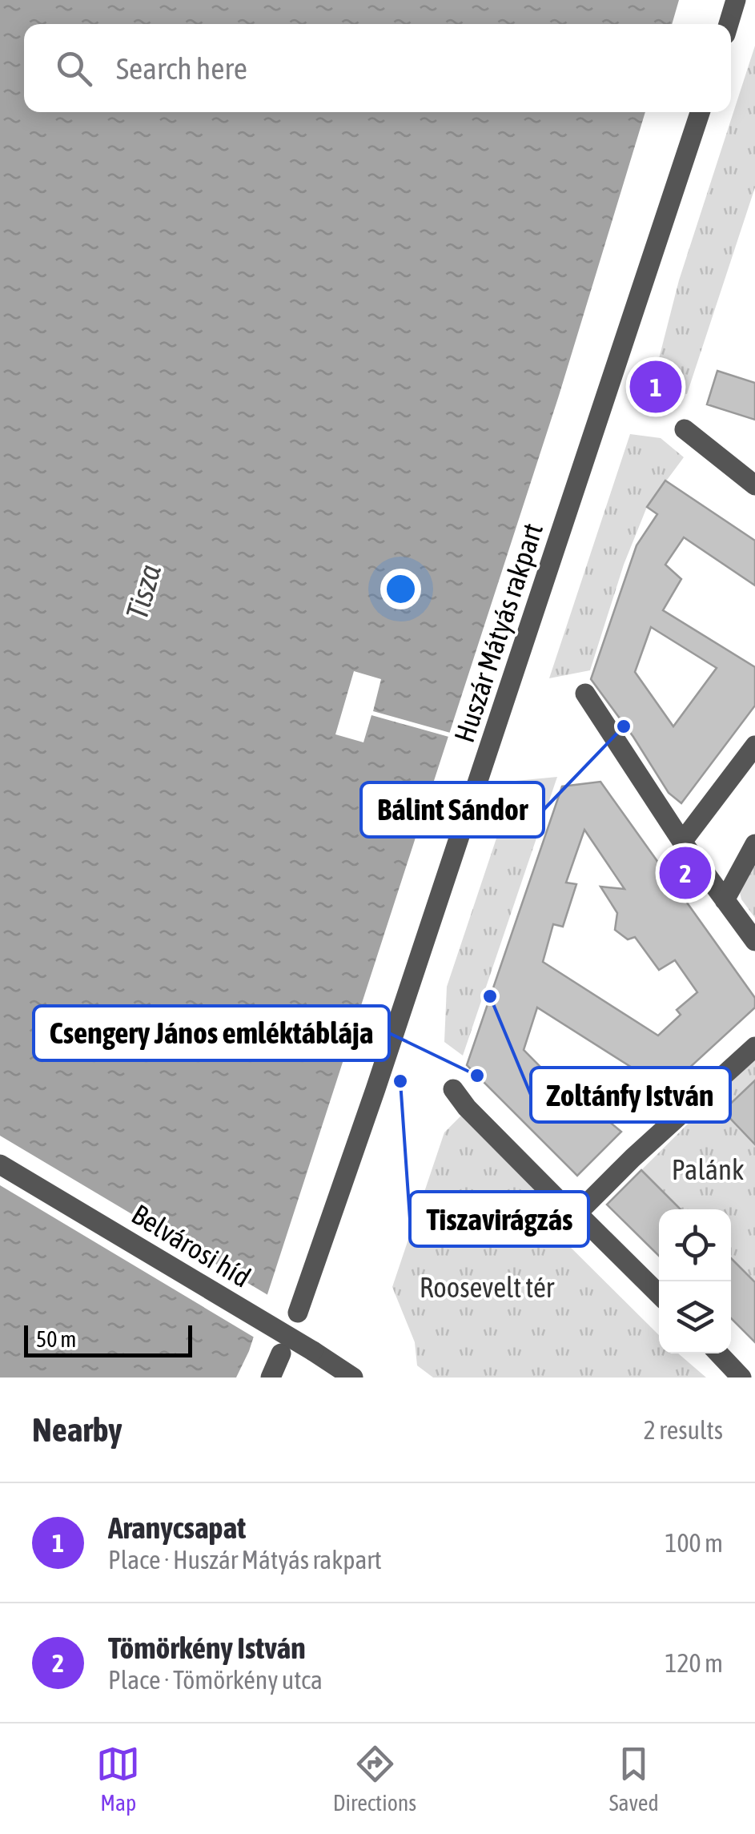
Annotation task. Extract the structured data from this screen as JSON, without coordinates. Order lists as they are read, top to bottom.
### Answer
{
  "streets": {
    "street": ["Huszár Mátyás rakpart", "Belvárosi híd"]
  },
  "water": ["Tisza"],
  "parks": ["Palánk", "Roosevelt tér"],
  "places": [
    "Bálint Sándor",
    "Zoltánfy István",
    "Csengery János emléktáblája",
    "Tiszavirágzás"
  ],
  "scale_bar": "50 m",
  "page": {
    "search": "Search here",
    "pins": ["1", "2"],
    "scale": "50 m",
    "heading": ["Nearby", "2 results"],
    "list": [
      {
        "mark": "1",
        "name": "Aranycsapat",
        "note": "Place · Huszár Mátyás rakpart",
        "value": "100 m"
      },
      {
        "mark": "2",
        "name": "Tömörkény István",
        "note": "Place · Tömörkény utca",
        "value": "120 m"
      }
    ],
    "nav": ["Map", "Directions", "Saved"]
  }
}
